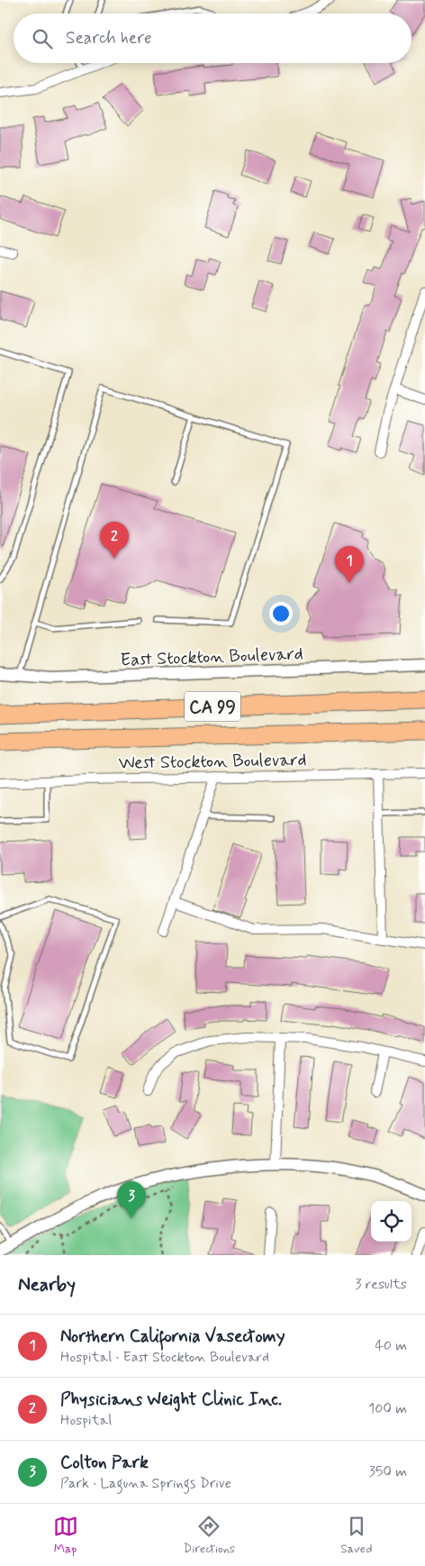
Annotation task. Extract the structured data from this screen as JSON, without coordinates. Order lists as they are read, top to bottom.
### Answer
{
  "streets": {
    "highway": ["CA 99"],
    "street": ["East Stockton Boulevard", "West Stockton Boulevard"]
  },
  "page": {
    "search": "Search here",
    "pins": ["2", "1", "3"],
    "heading": ["Nearby", "3 results"],
    "list": [
      {
        "mark": "1",
        "name": "Northern California Vasectomy",
        "note": "Hospital · East Stockton Boulevard",
        "value": "40 m"
      },
      {
        "mark": "2",
        "name": "Physicians Weight Clinic Inc.",
        "note": "Hospital",
        "value": "100 m"
      },
      {
        "mark": "3",
        "name": "Colton Park",
        "note": "Park · Laguna Springs Drive",
        "value": "350 m"
      }
    ],
    "nav": ["Map", "Directions", "Saved"]
  }
}
